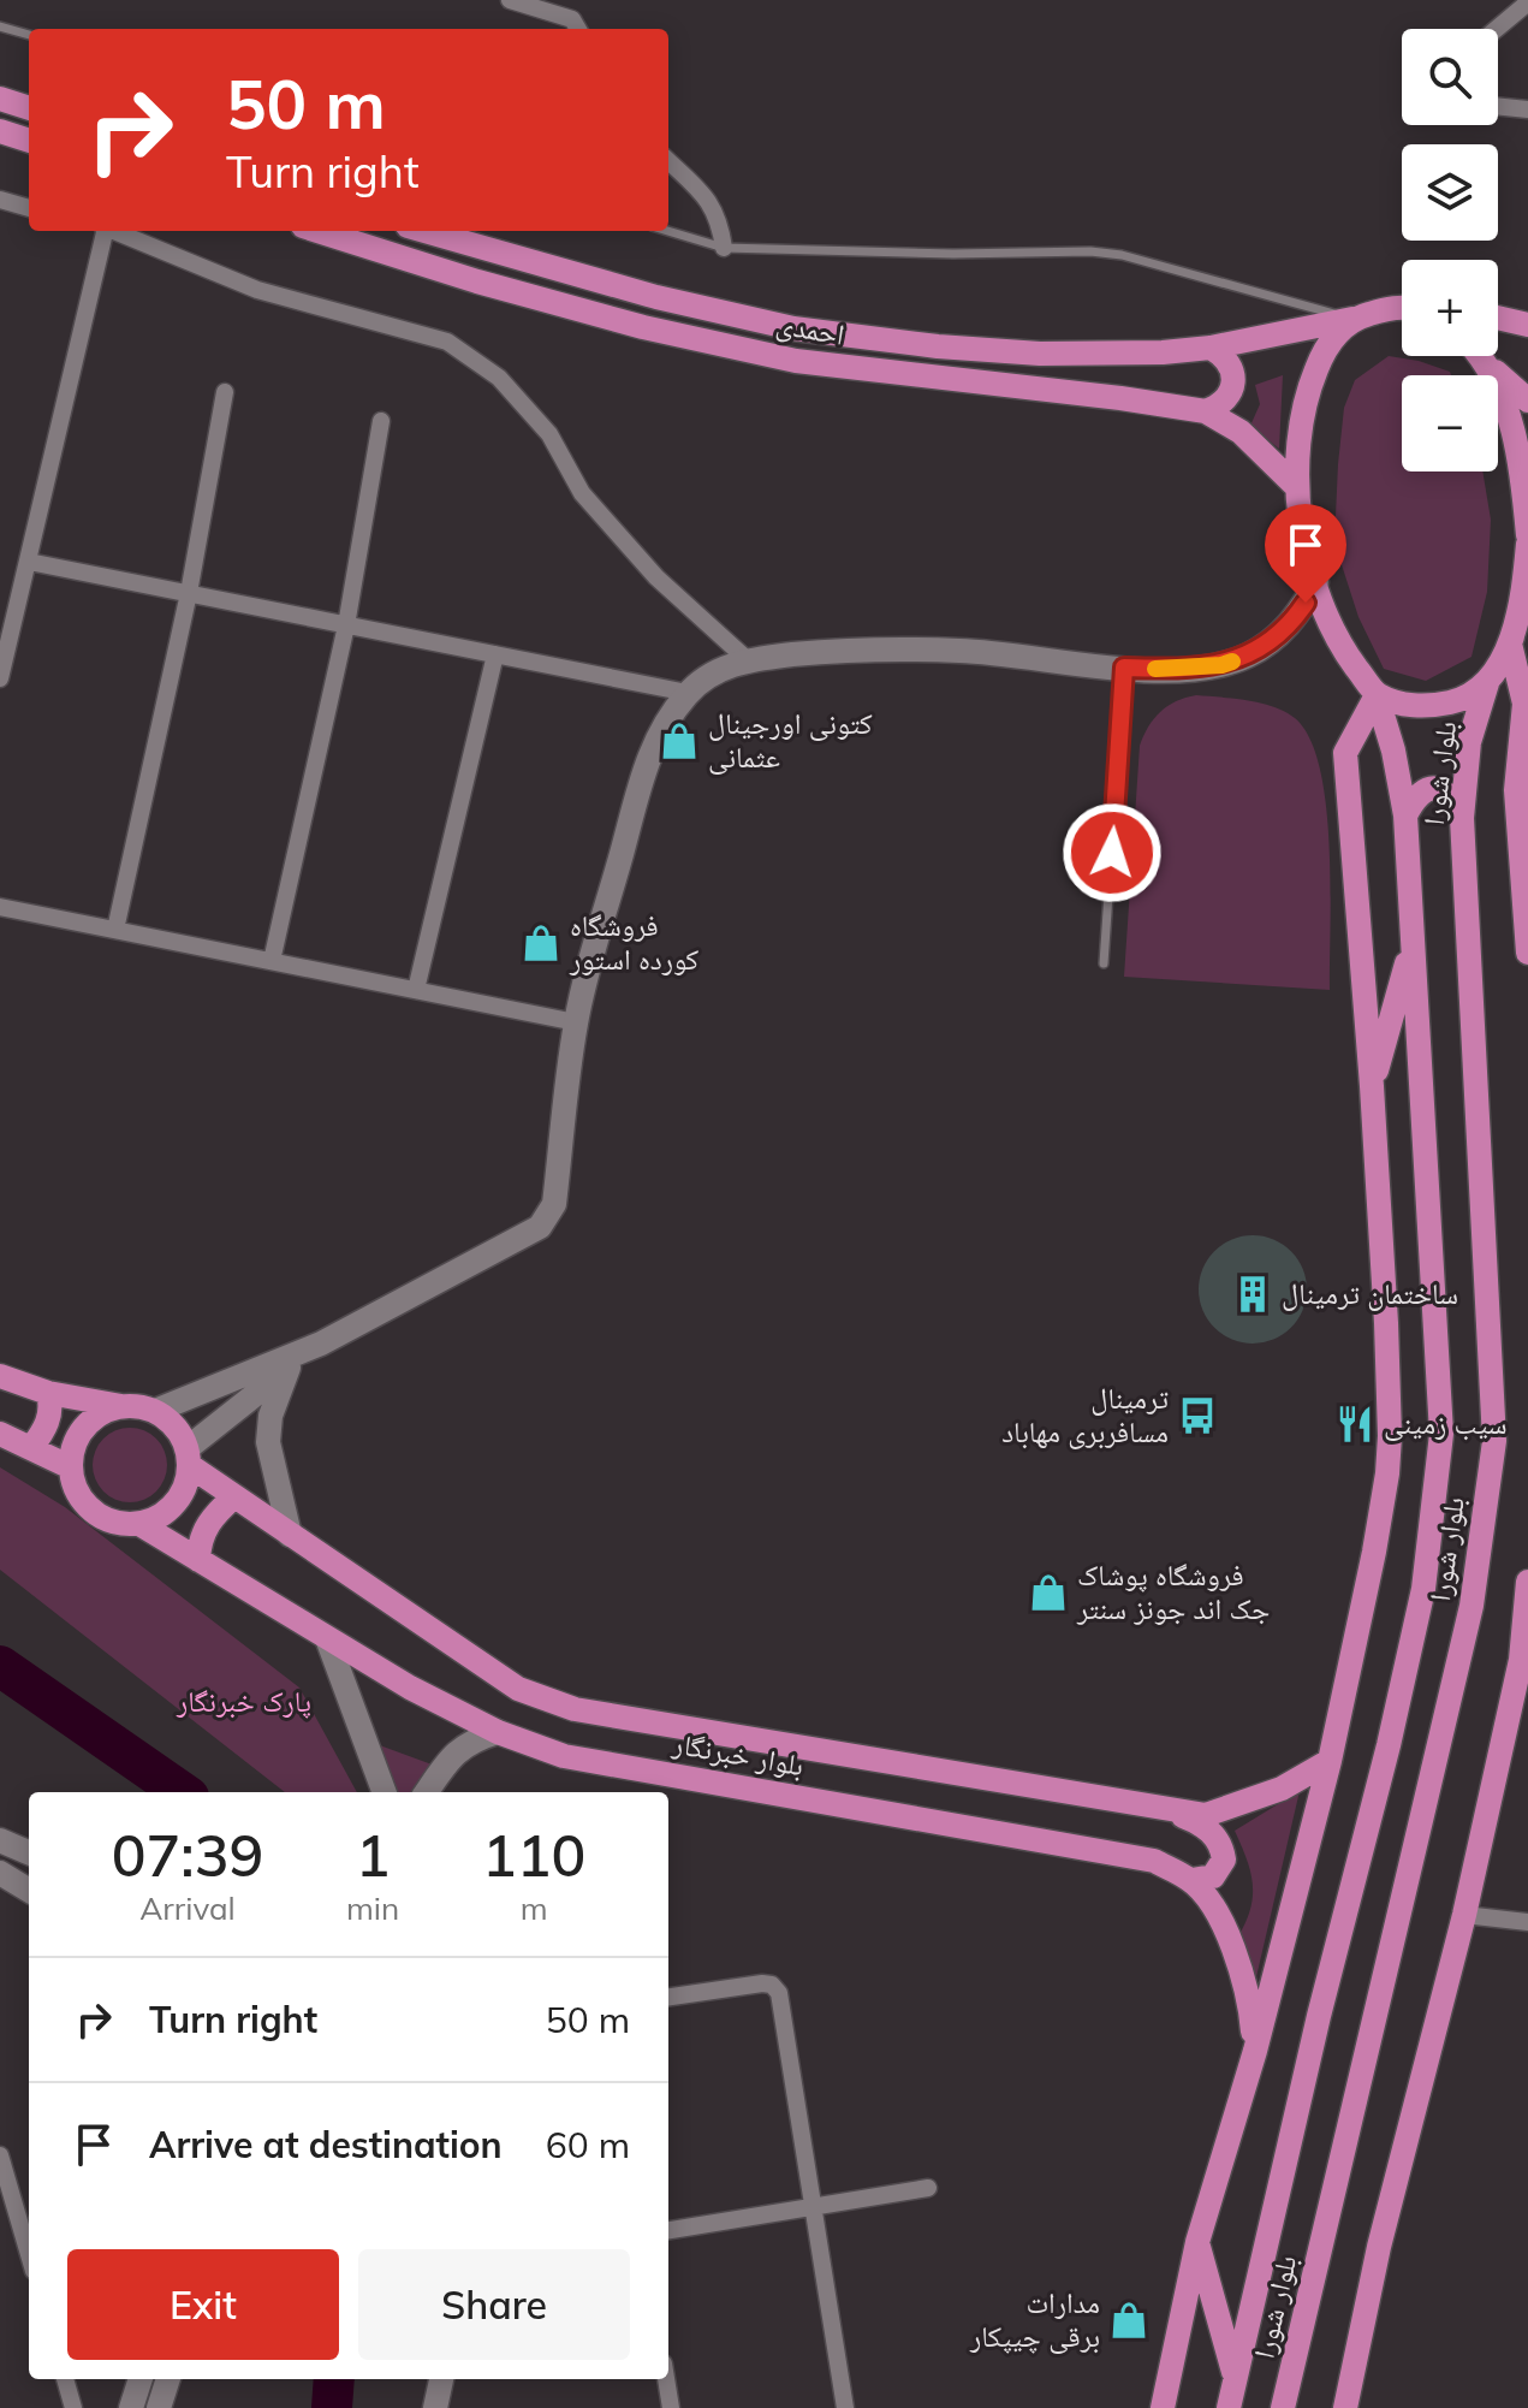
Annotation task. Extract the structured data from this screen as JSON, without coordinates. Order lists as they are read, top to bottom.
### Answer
{
  "streets": {
    "main road": ["احمدی", "بلوار شورا", "بلوار خبرنگار"]
  },
  "crossings": [
    ["احمدی", "بلوار شورا"]
  ],
  "parks": ["پارک خبرنگار"],
  "places": {
    "shop": [
      "کتونی اورجینال عثمانی",
      "فروشگاه کورده استور",
      "فروشگاه پوشاک جک اند جونز سنتر",
      "مدارات برقی چیپکار"
    ],
    "building": ["ساختمان ترمینال"],
    "bus stop": ["ترمینال مسافربری مهاباد"],
    "restaurant": ["سیب زمینی"]
  },
  "page": {
    "map_buttons": ["+", "−"],
    "turn": ["50 m", "Turn right"],
    "eta": [
      "07:39",
      "Arrival",
      "1",
      "min",
      "110",
      "m"
    ],
    "list": [
      {
        "name": "Turn right",
        "value": "50 m"
      },
      {
        "name": "Arrive at destination",
        "value": "60 m"
      }
    ],
    "buttons": ["Exit", "Share"]
  }
}
